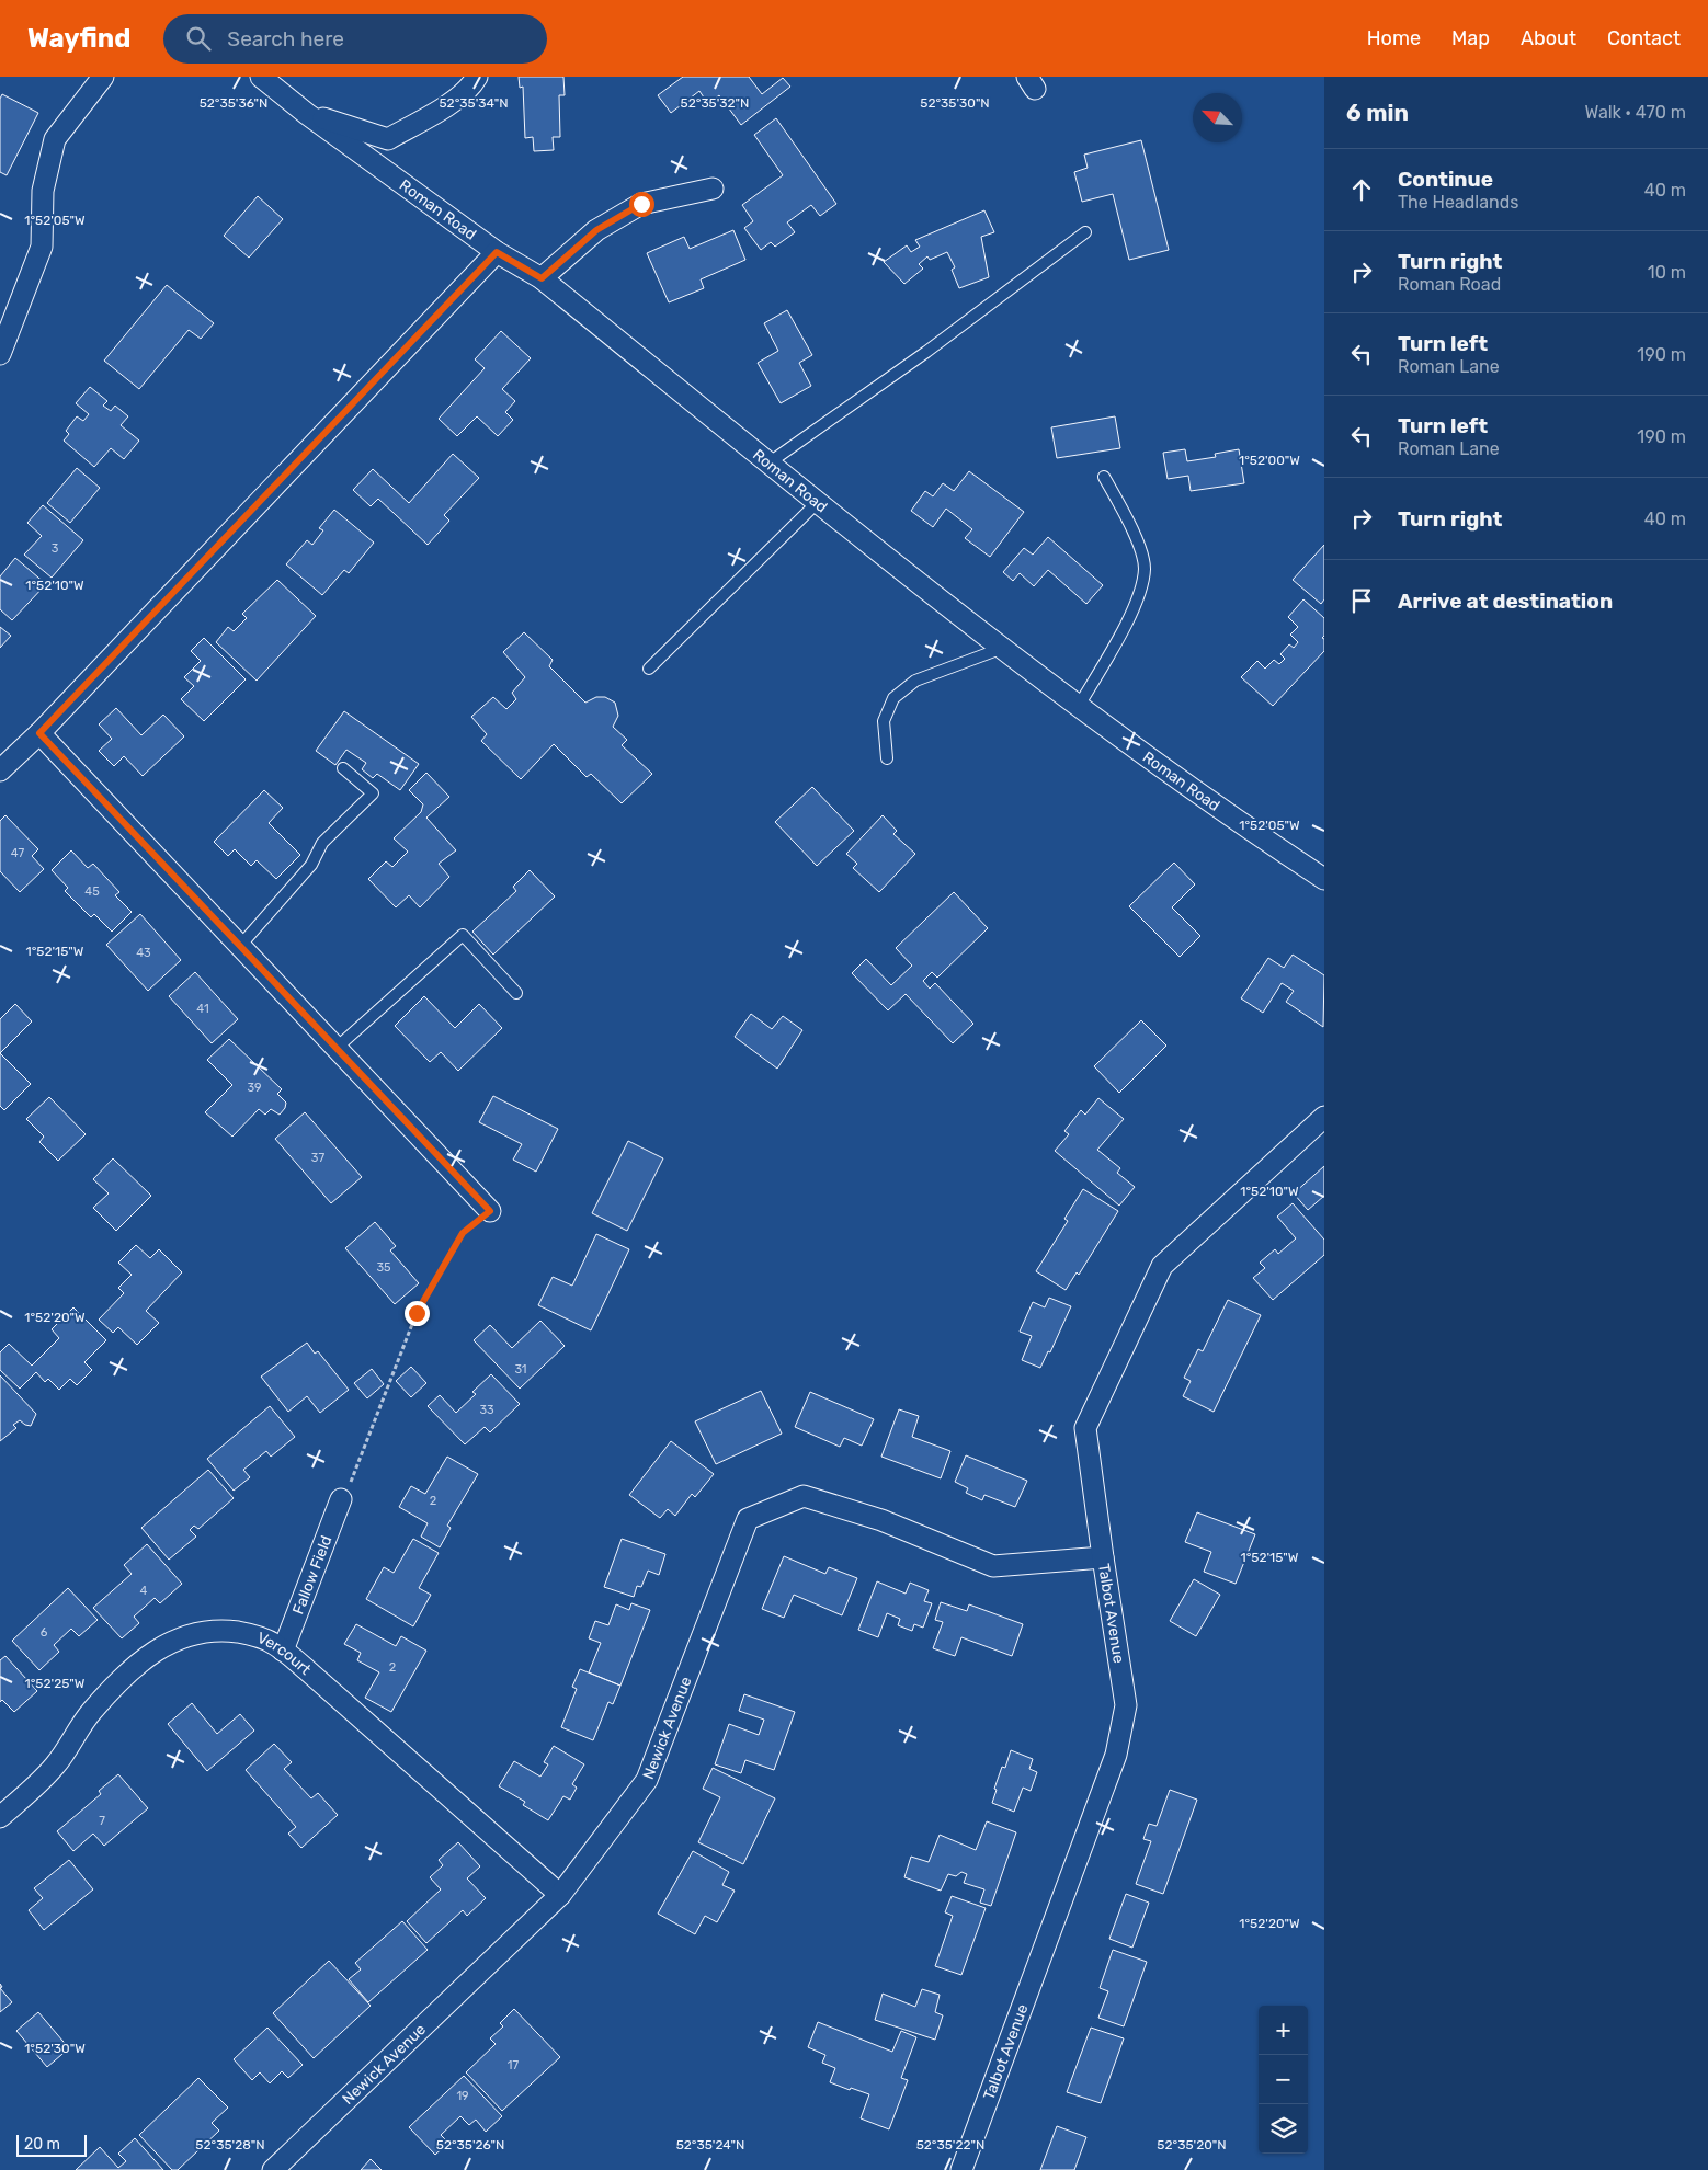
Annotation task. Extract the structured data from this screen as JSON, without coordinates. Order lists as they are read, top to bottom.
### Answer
{
  "streets": {
    "street": [
      "Roman Road",
      "Fallow Field",
      "Talbot Avenue",
      "Vercourt",
      "Newick Avenue"
    ]
  },
  "crossings": [
    ["Fallow Field", "Vercourt"],
    ["Talbot Avenue", "Newick Avenue"],
    ["Vercourt", "Newick Avenue"]
  ],
  "house_numbers": [
    "3",
    "47",
    "45",
    "43",
    "41",
    "39",
    "37",
    "35",
    "31",
    "33",
    "2",
    "4",
    "6",
    "2",
    "7",
    "17",
    "19"
  ],
  "scale_bar": "20 m",
  "north": "top left",
  "page": {
    "header": "Wayfind",
    "search": "Search here",
    "nav": [
      "Home",
      "Map",
      "About",
      "Contact"
    ],
    "heading": ["6 min", "Walk · 470 m"],
    "list": [
      ["Continue", "The Headlands", "40 m"],
      ["Turn right", "Roman Road", "10 m"],
      ["Turn left", "Roman Lane", "190 m"],
      ["Turn left", "Roman Lane", "190 m"],
      ["Turn right", "40 m"],
      "Arrive at destination"
    ],
    "map_buttons": ["+", "−"],
    "scale": "20 m"
  },
  "coordinates": [
    "52°35'36\"N",
    "52°35'34\"N",
    "52°35'32\"N",
    "52°35'30\"N",
    "1°52'05\"W",
    "1°52'00\"W",
    "1°52'10\"W",
    "1°52'15\"W",
    "1°52'20\"W",
    "1°52'25\"W",
    "1°52'30\"W",
    "52°35'28\"N",
    "52°35'26\"N",
    "52°35'24\"N",
    "52°35'22\"N",
    "52°35'20\"N"
  ]
}
